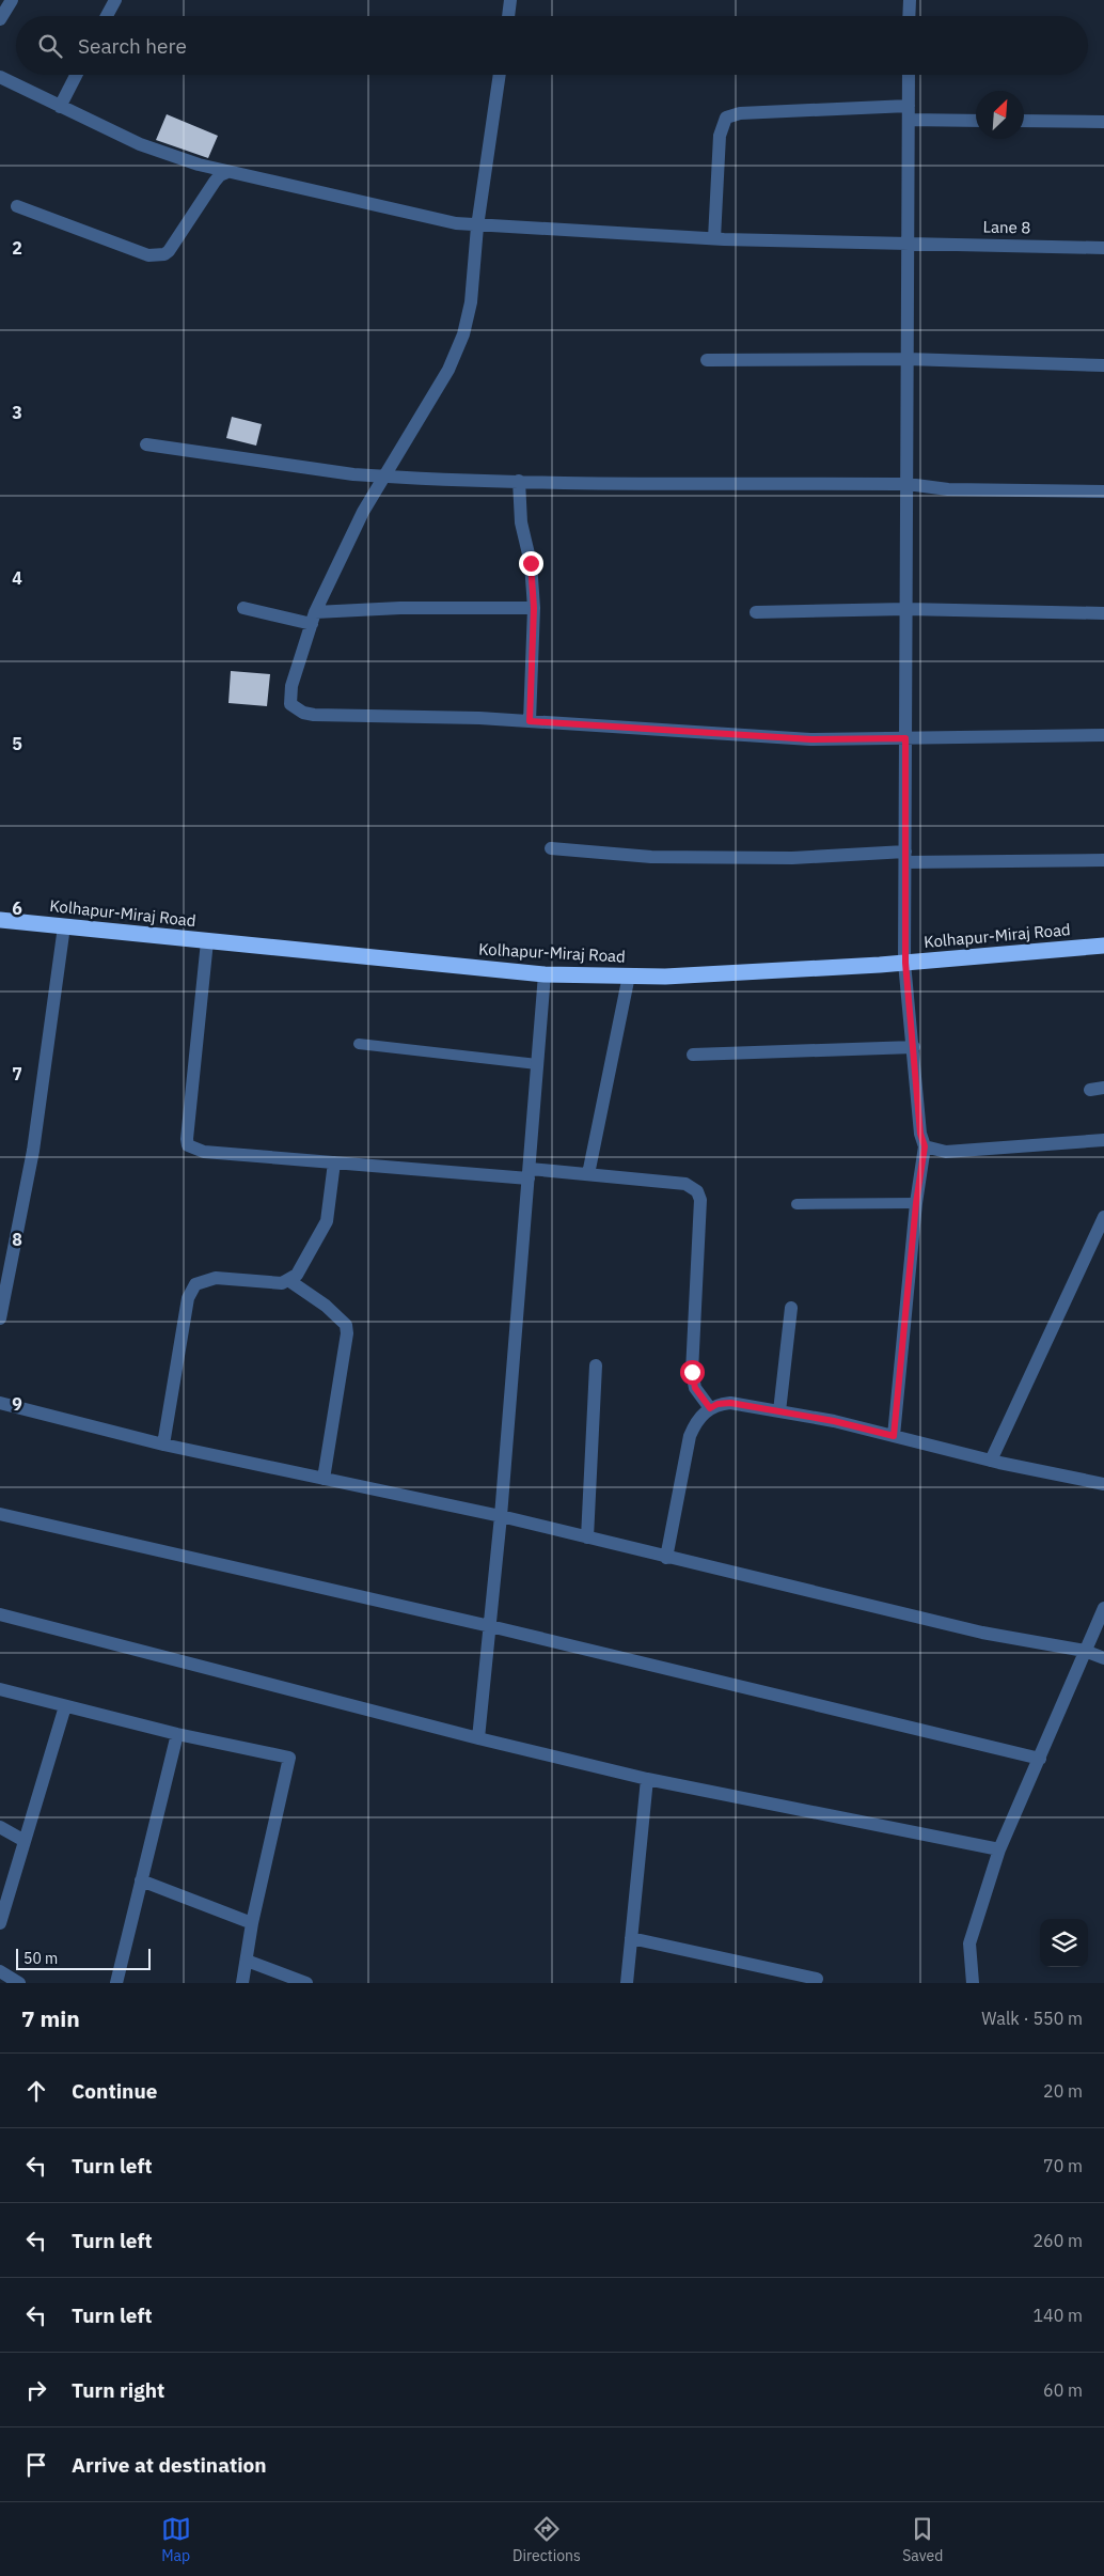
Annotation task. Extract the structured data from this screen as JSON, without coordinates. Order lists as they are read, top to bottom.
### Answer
{
  "streets": {
    "highway": ["Kolhapur-Miraj Road"],
    "street": ["Lane 8"]
  },
  "scale_bar": "50 m",
  "north": "top right",
  "page": {
    "search": "Search here",
    "scale": "50 m",
    "heading": ["7 min", "Walk · 550 m"],
    "list": [
      ["Continue", "20 m"],
      ["Turn left", "70 m"],
      ["Turn left", "260 m"],
      ["Turn left", "140 m"],
      ["Turn right", "60 m"],
      "Arrive at destination"
    ],
    "nav": ["Map", "Directions", "Saved"]
  },
  "grid": {
    "rows": [
      "2",
      "3",
      "4",
      "5",
      "6",
      "7",
      "8",
      "9"
    ]
  }
}
